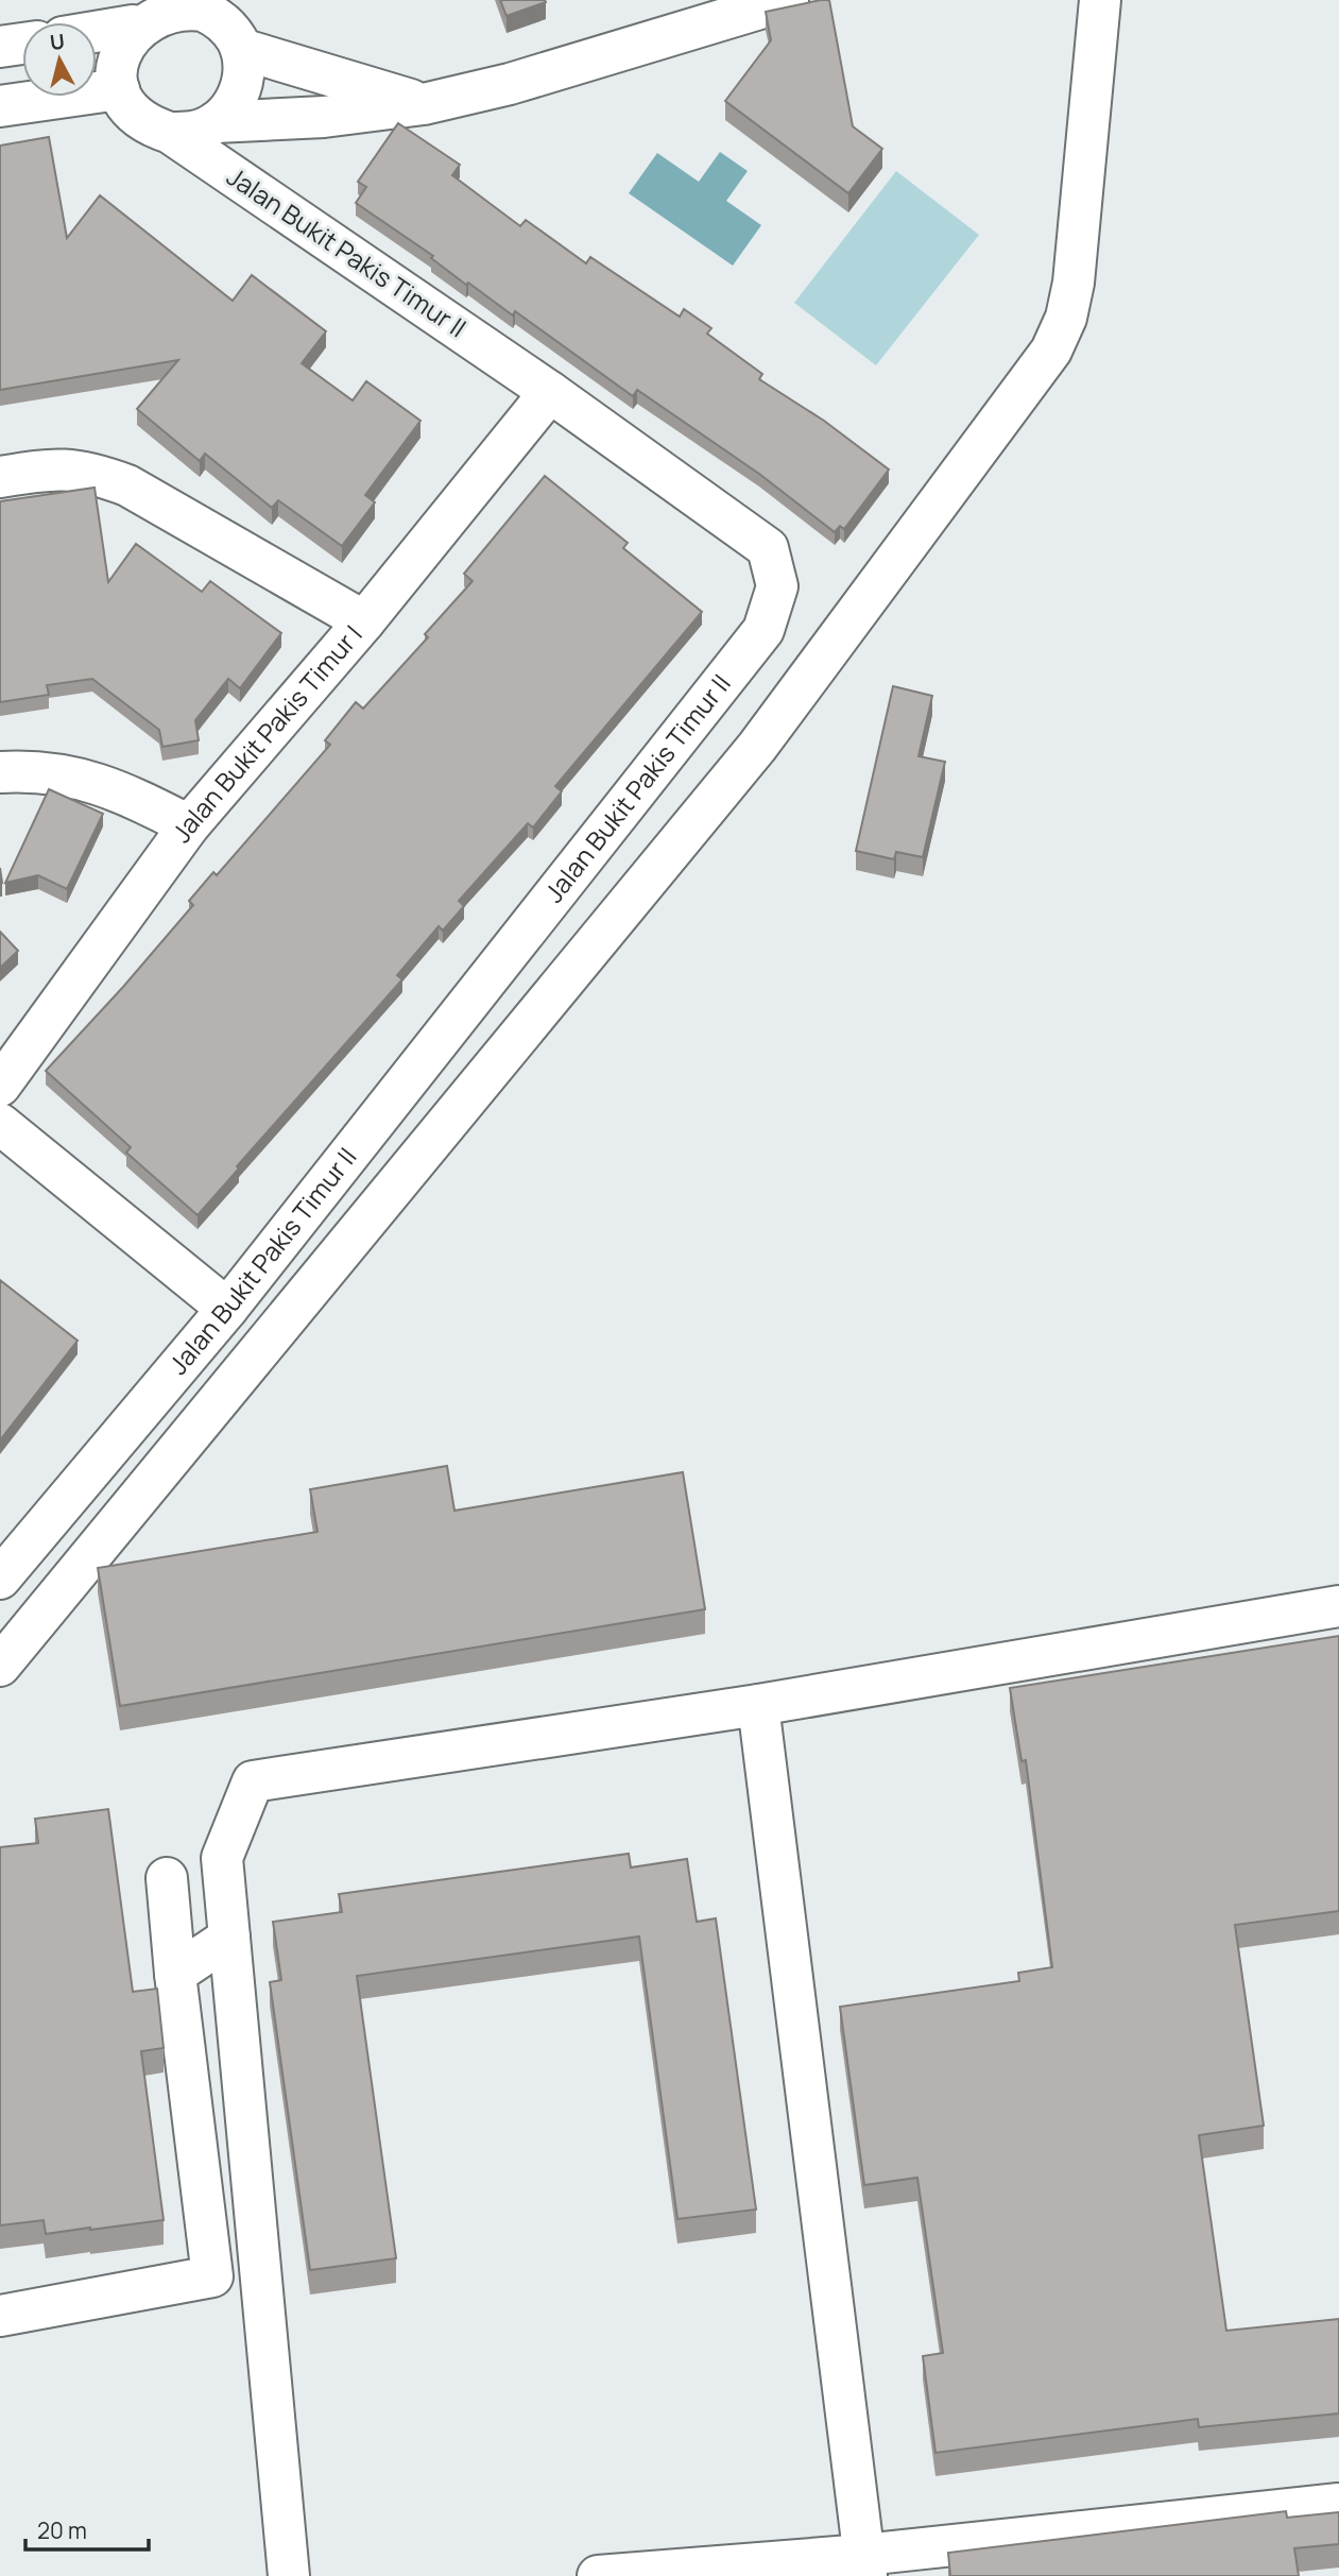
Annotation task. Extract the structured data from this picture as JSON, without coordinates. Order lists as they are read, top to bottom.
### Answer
{
  "streets": {
    "street": ["Jalan Bukit Pakis Timur II", "Jalan Bukit Pakis Timur I"]
  },
  "crossings": [
    ["Jalan Bukit Pakis Timur II", "Jalan Bukit Pakis Timur I"]
  ],
  "scale_bar": "20 m",
  "north": "top"
}
